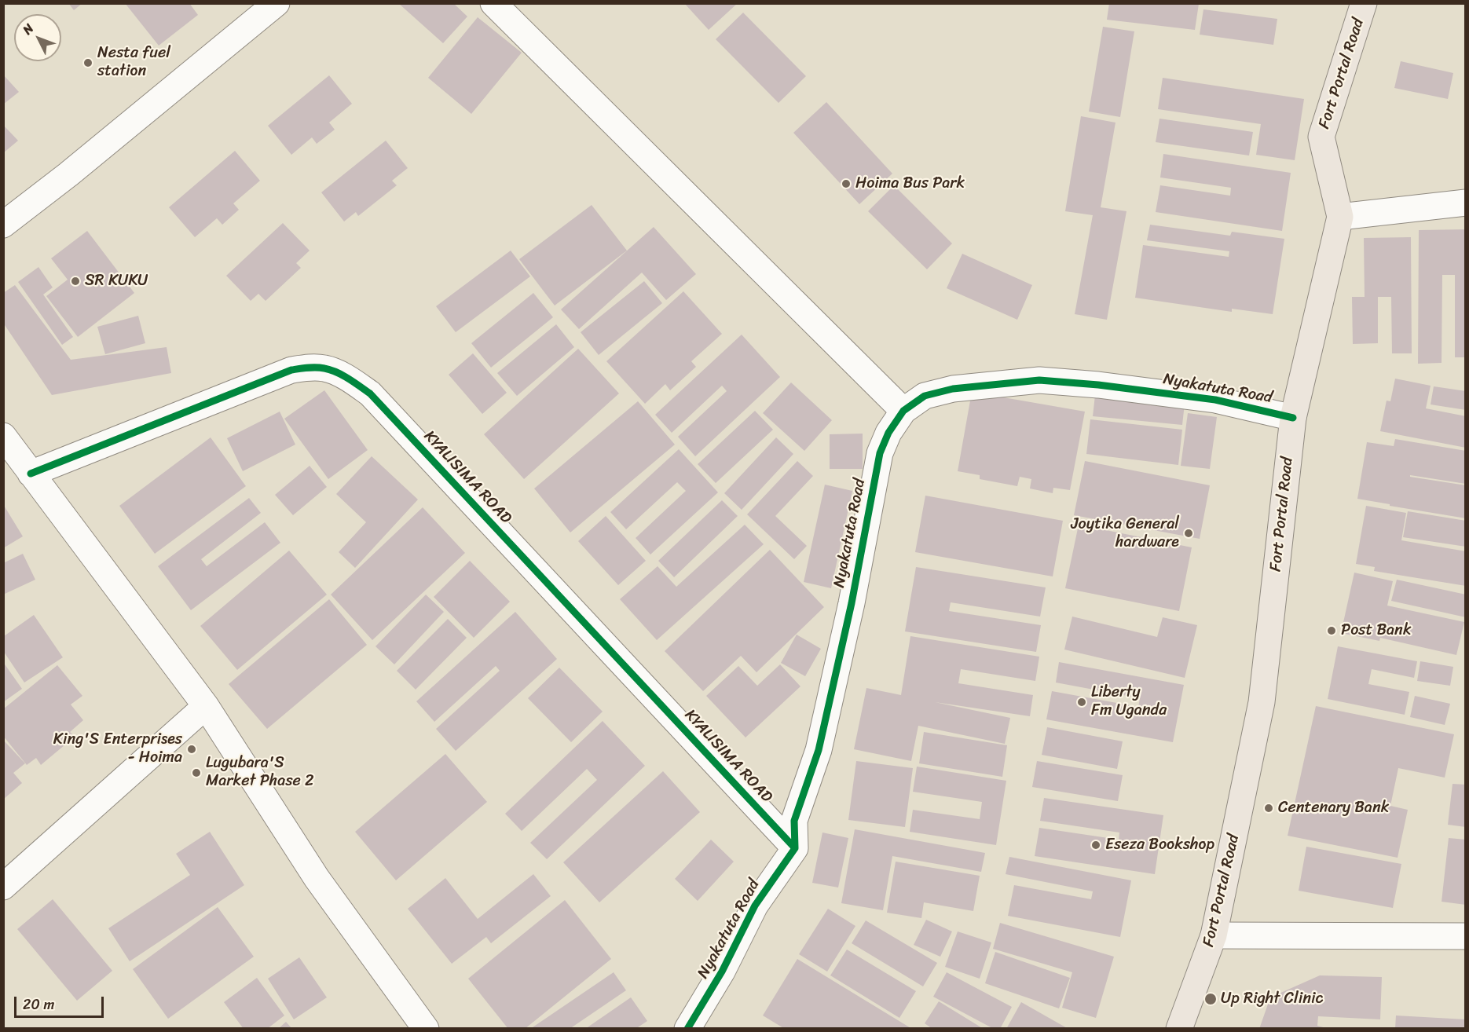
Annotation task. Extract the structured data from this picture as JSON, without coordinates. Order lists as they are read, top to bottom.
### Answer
{
  "streets": {
    "main road": ["Fort Portal Road"],
    "street": ["Nyakatuta Road", "KYALISIMA ROAD"]
  },
  "crossings": [
    ["Fort Portal Road", "Nyakatuta Road"],
    ["Nyakatuta Road", "KYALISIMA ROAD"]
  ],
  "places": [
    "Nesta fuel station",
    "Hoima Bus Park",
    "SR KUKU",
    "Joytika General hardware",
    "Post Bank",
    "Liberty Fm Uganda",
    "King'S Enterprises - Hoima",
    "Lugubara'S Market Phase 2",
    "Centenary Bank",
    "Eseza Bookshop",
    "Up Right Clinic"
  ],
  "scale_bar": "20 m",
  "north": "top left"
}
